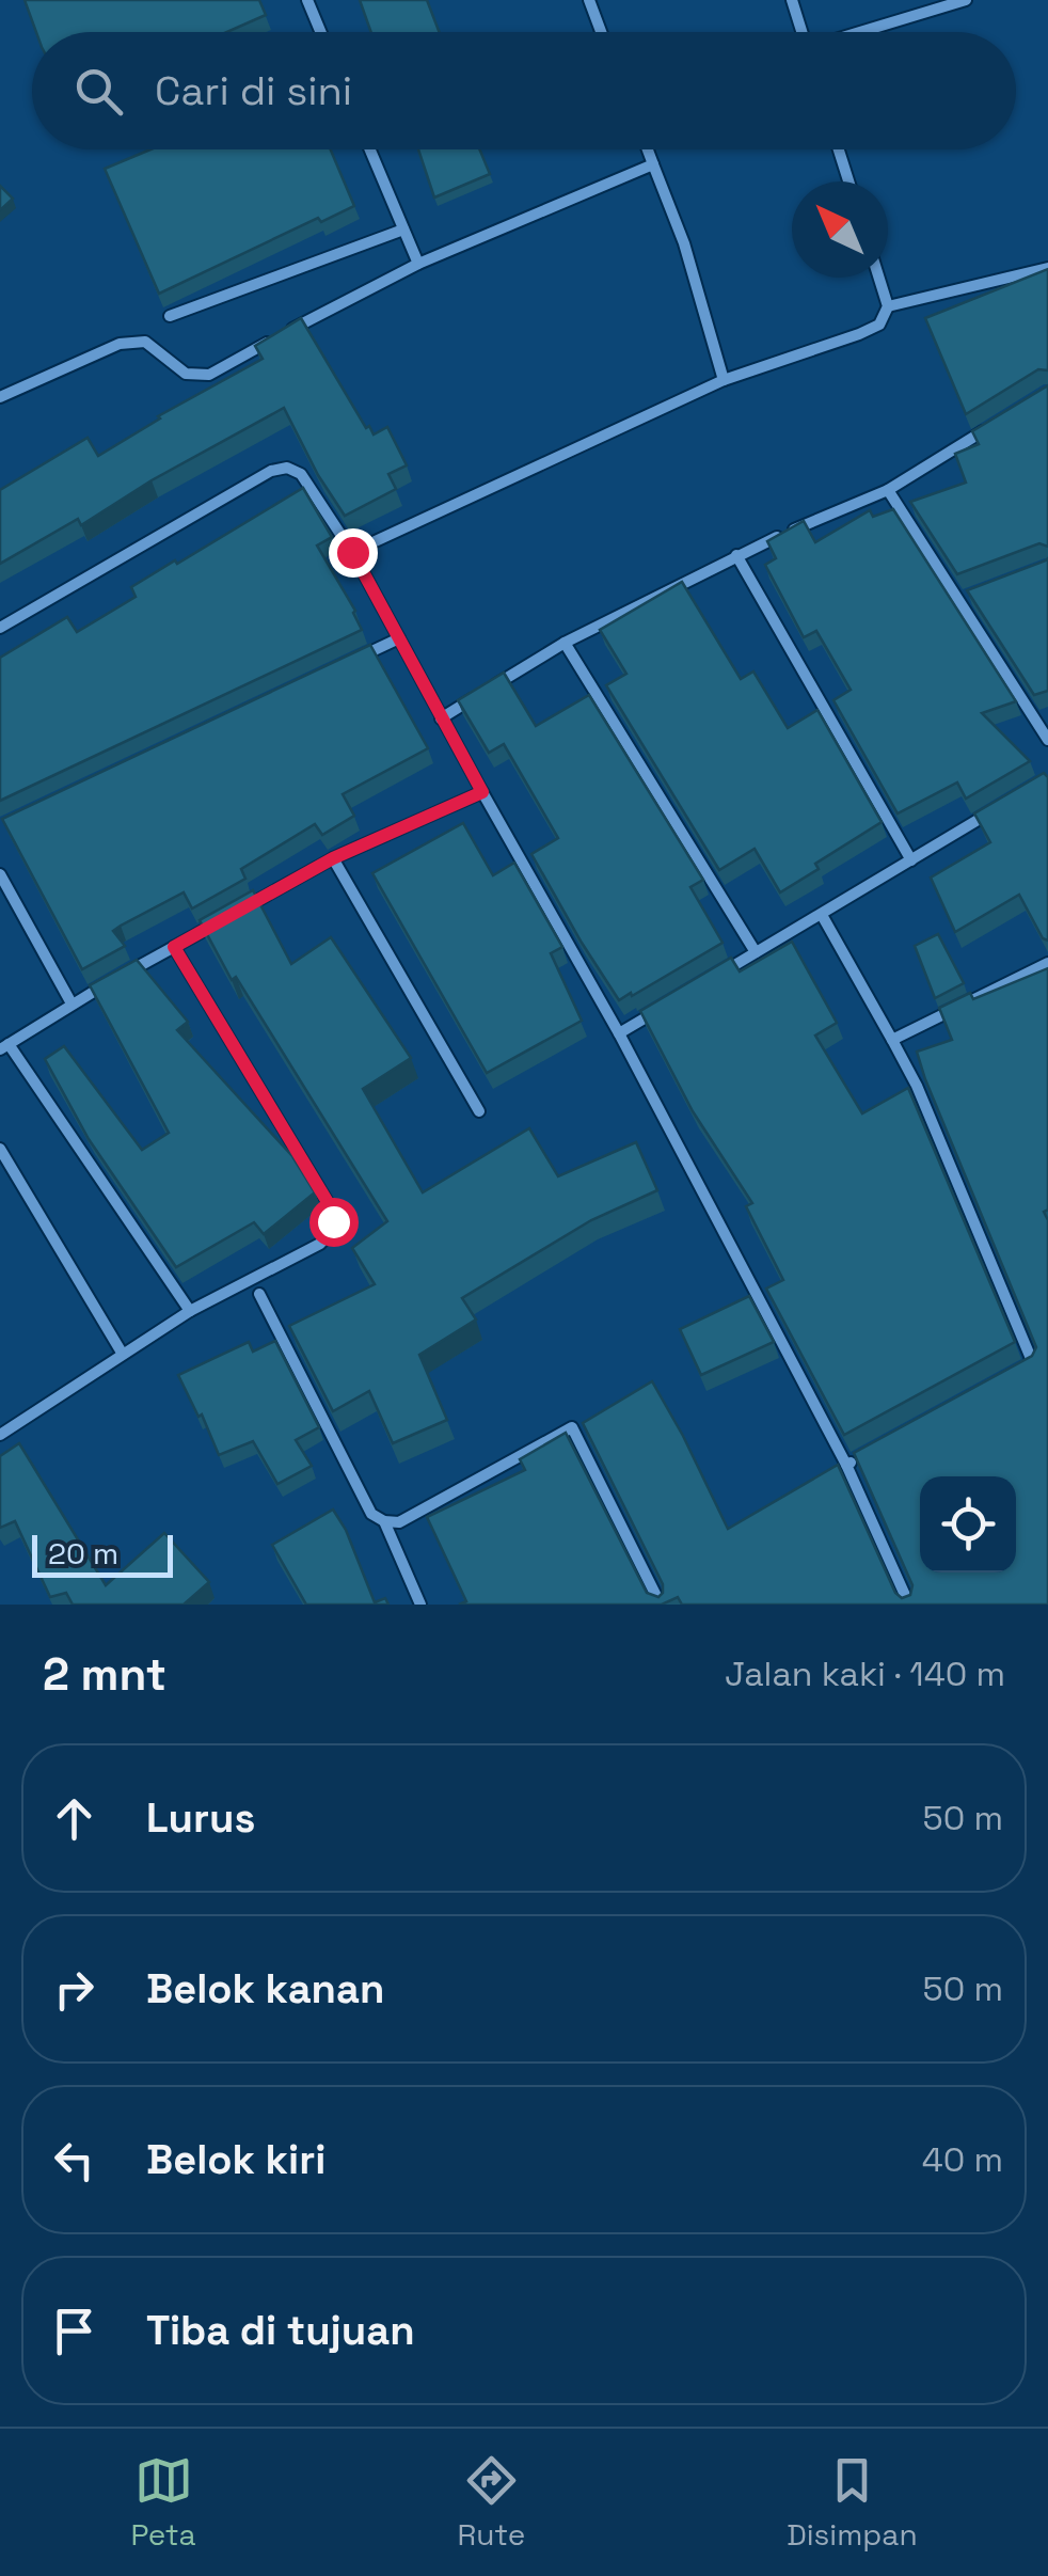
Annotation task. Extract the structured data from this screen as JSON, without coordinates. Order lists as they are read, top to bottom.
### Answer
{
  "scale_bar": "20 m",
  "north": "top left",
  "page": {
    "search": "Cari di sini",
    "scale": "20 m",
    "heading": ["2 mnt", "Jalan kaki · 140 m"],
    "list": [
      ["Lurus", "50 m"],
      ["Belok kanan", "50 m"],
      ["Belok kiri", "40 m"],
      "Tiba di tujuan"
    ],
    "nav": ["Peta", "Rute", "Disimpan"]
  }
}
